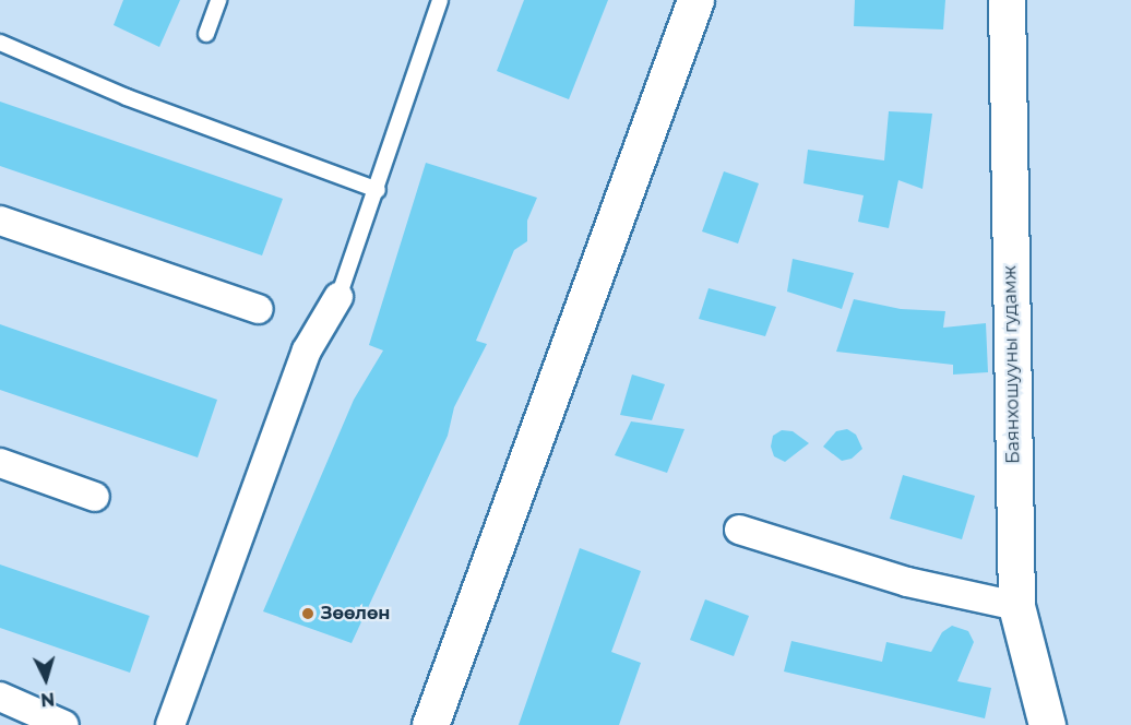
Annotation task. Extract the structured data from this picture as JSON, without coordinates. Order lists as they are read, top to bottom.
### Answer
{
  "streets": {
    "street": ["Баянхошууны гудамж"]
  },
  "places": ["Зөөлөн"],
  "north": "bottom"
}
